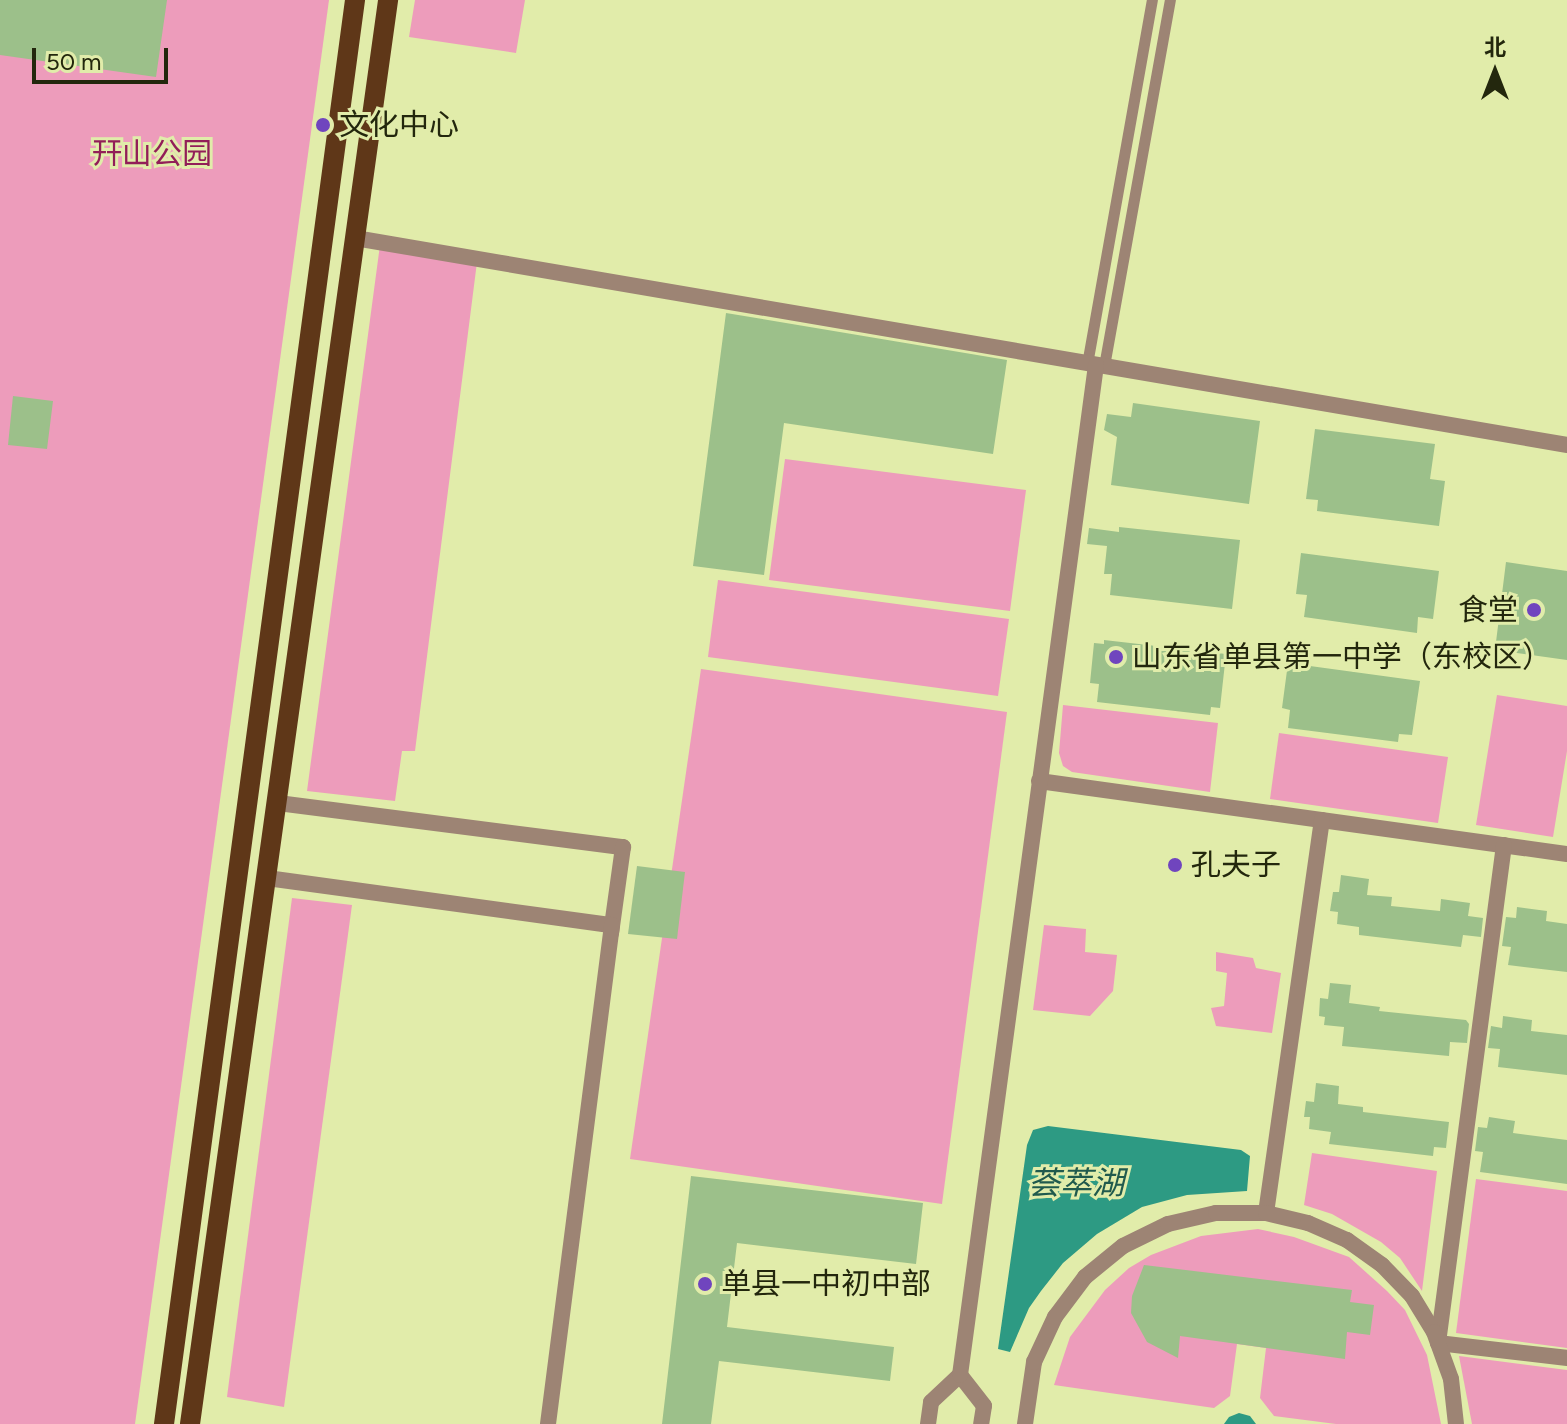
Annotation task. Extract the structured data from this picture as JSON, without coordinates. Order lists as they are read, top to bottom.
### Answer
{
  "water": ["荟萃湖"],
  "parks": ["幵山公园"],
  "places": [
    "文化中心",
    "食堂",
    "山东省单县第一中学（东校区）",
    "孔夫子",
    "单县一中初中部"
  ],
  "scale_bar": "50 m",
  "north": "top"
}
